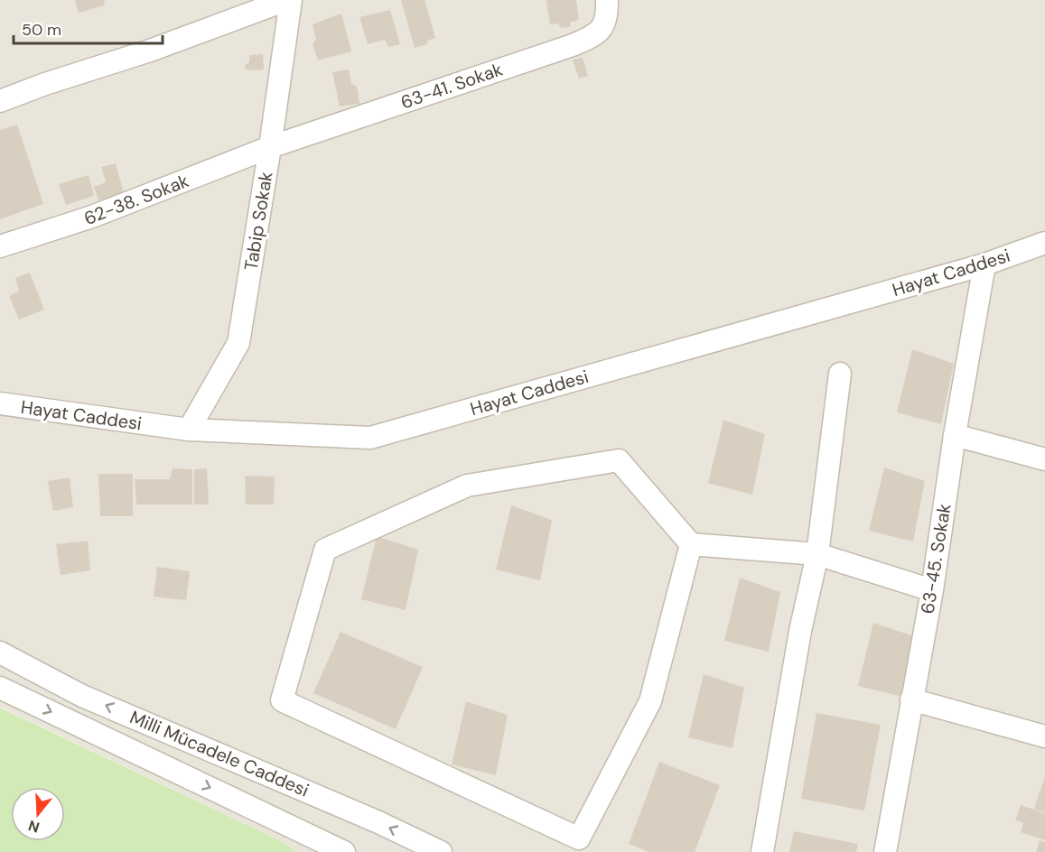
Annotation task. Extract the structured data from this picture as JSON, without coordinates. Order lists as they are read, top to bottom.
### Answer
{
  "streets": {
    "street": [
      "63-41. Sokak",
      "62-38. Sokak",
      "Tabip Sokak",
      "Hayat Caddesi",
      "63-45. Sokak",
      "Milli Mücadele Caddesi"
    ]
  },
  "crossings": [
    ["63-41. Sokak", "62-38. Sokak"],
    ["63-41. Sokak", "Tabip Sokak"],
    ["62-38. Sokak", "Tabip Sokak"],
    ["Tabip Sokak", "Hayat Caddesi"],
    ["Hayat Caddesi", "63-45. Sokak"]
  ],
  "scale_bar": "50 m",
  "north": "bottom"
}
